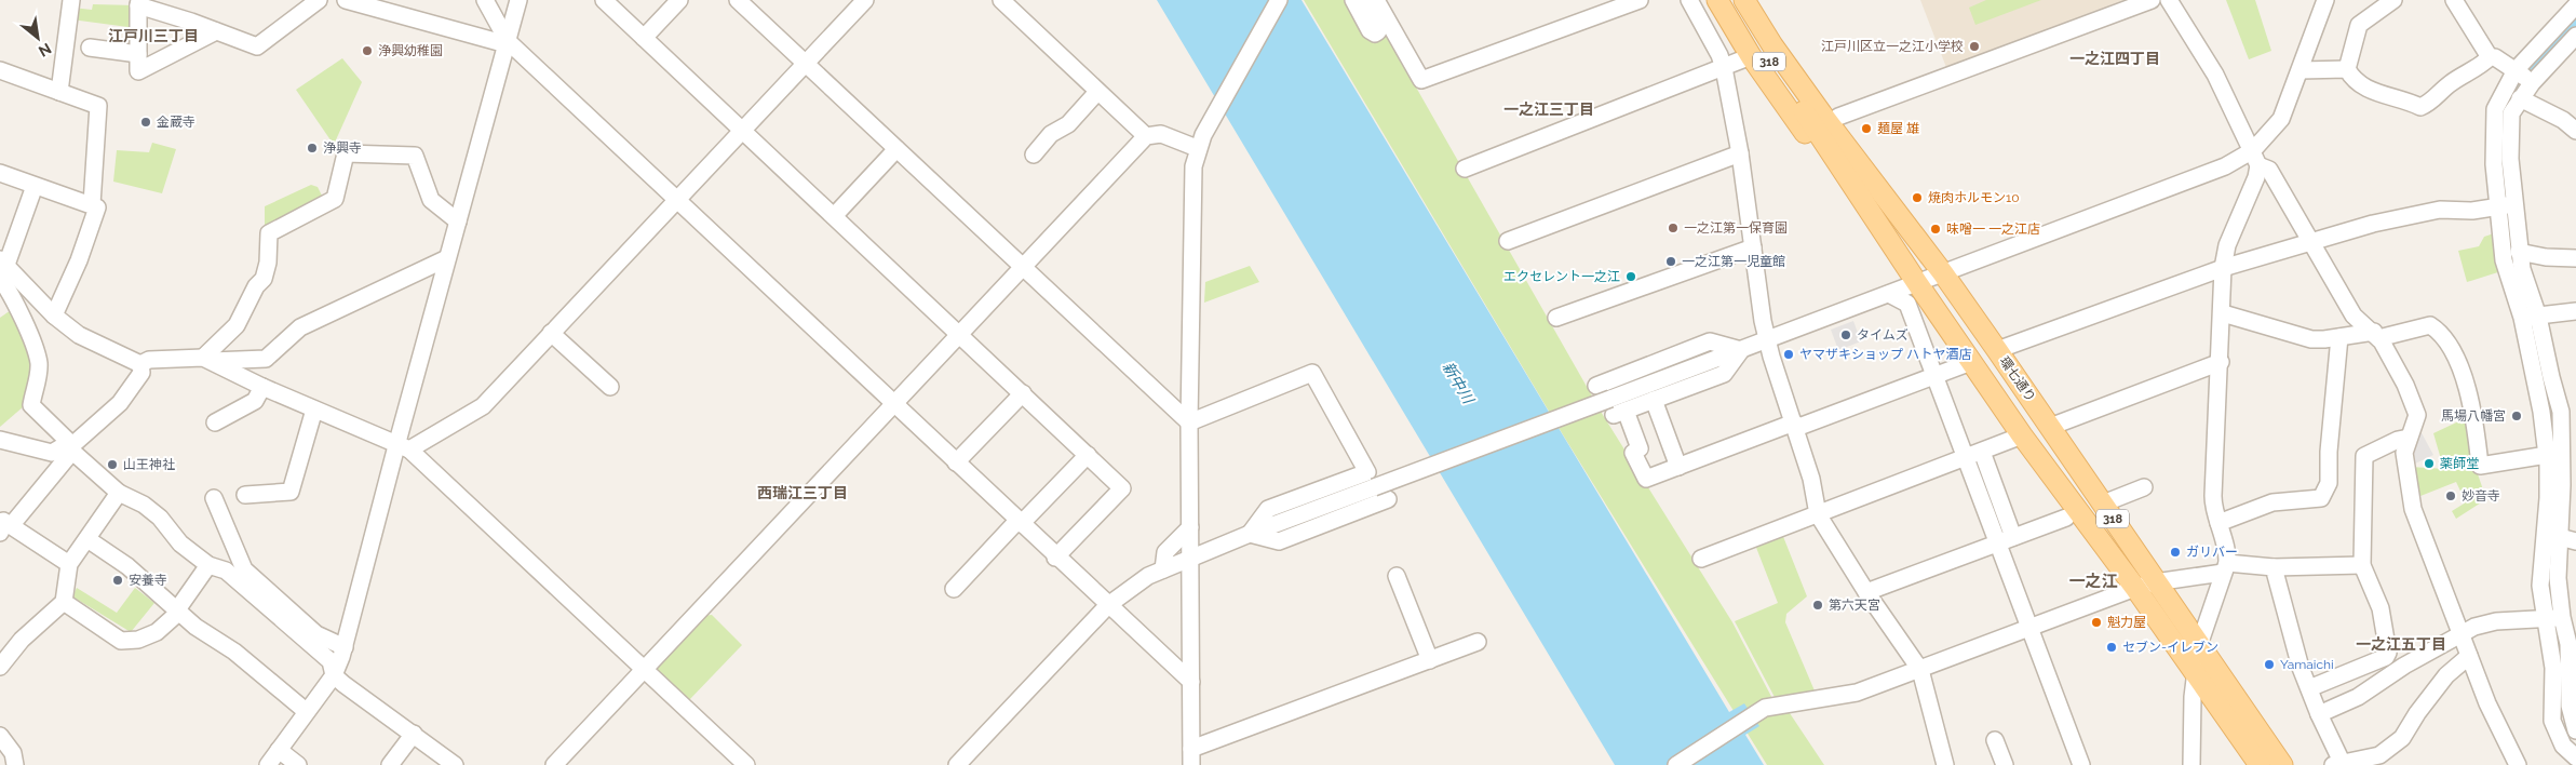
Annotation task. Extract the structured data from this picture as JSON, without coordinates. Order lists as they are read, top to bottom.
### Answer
{
  "streets": {
    "main road": ["318", "環七通り"]
  },
  "crossings": [
    ["318", "環七通り"]
  ],
  "districts": [
    "江戸川三丁目",
    "一之江四丁目",
    "一之江三丁目",
    "西瑞江三丁目",
    "一之江",
    "一之江五丁目"
  ],
  "water": ["新中川"],
  "places": [
    "江戸川区立一之江小学校",
    "浄興幼稚園",
    "金蔵寺",
    "麺屋 雄",
    "浄興寺",
    "焼肉ホルモン10",
    "一之江第一保育園",
    "味噌一 一之江店",
    "一之江第一児童館",
    "エクセレント一之江",
    "タイムズ",
    "ヤマザキショップ ハトヤ酒店",
    "馬場八幡宮",
    "薬師堂",
    "山王神社",
    "妙音寺",
    "ガリバー",
    "安養寺",
    "第六天宮",
    "魁力屋",
    "セブン-イレブン",
    "Yamaichi"
  ],
  "north": "bottom right"
}
